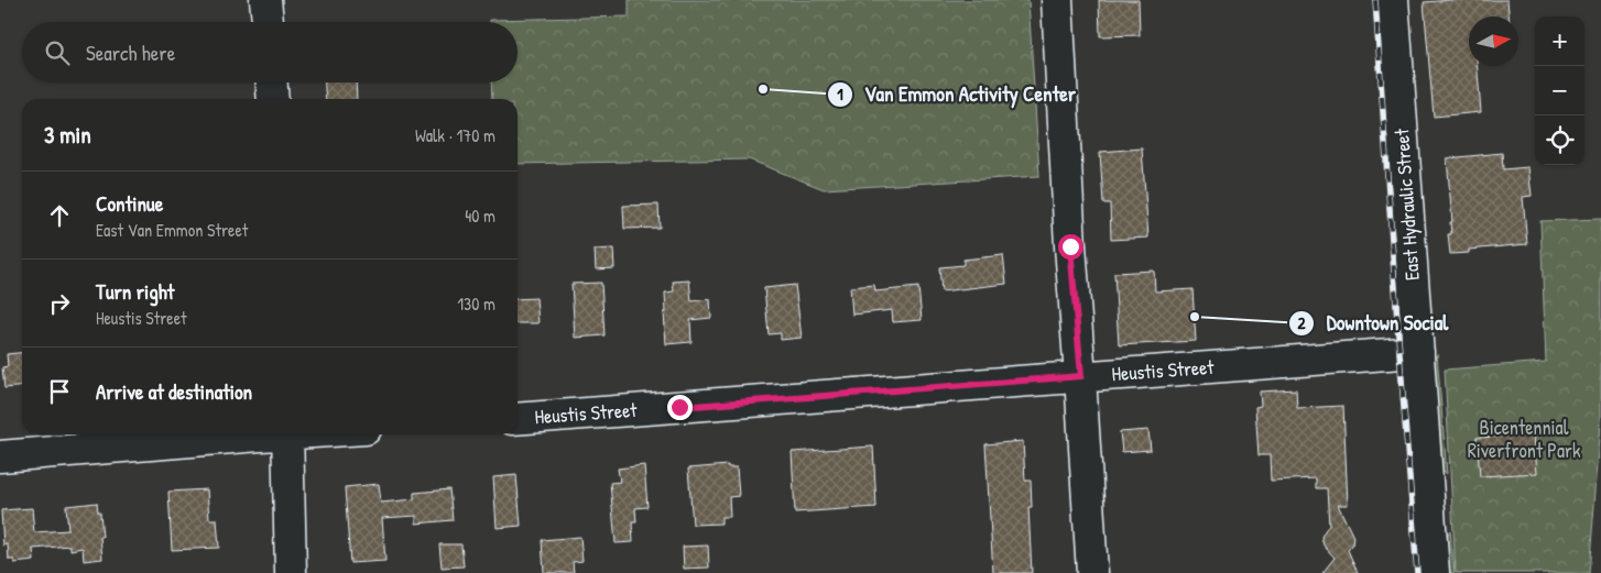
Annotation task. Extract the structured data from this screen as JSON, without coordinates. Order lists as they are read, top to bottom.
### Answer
{
  "streets": {
    "street": ["East Hydraulic Street", "Heustis Street"]
  },
  "crossings": [
    ["East Hydraulic Street", "Heustis Street"]
  ],
  "parks": ["Bicentennial Riverfront Park"],
  "places": ["Van Emmon Activity Center", "Downtown Social"],
  "north": "right",
  "page": {
    "map_buttons": ["+", "−"],
    "search": "Search here",
    "heading": ["3 min", "Walk · 170 m"],
    "list": [
      ["Continue", "East Van Emmon Street", "40 m"],
      ["Turn right", "Heustis Street", "130 m"],
      "Arrive at destination"
    ]
  }
}
